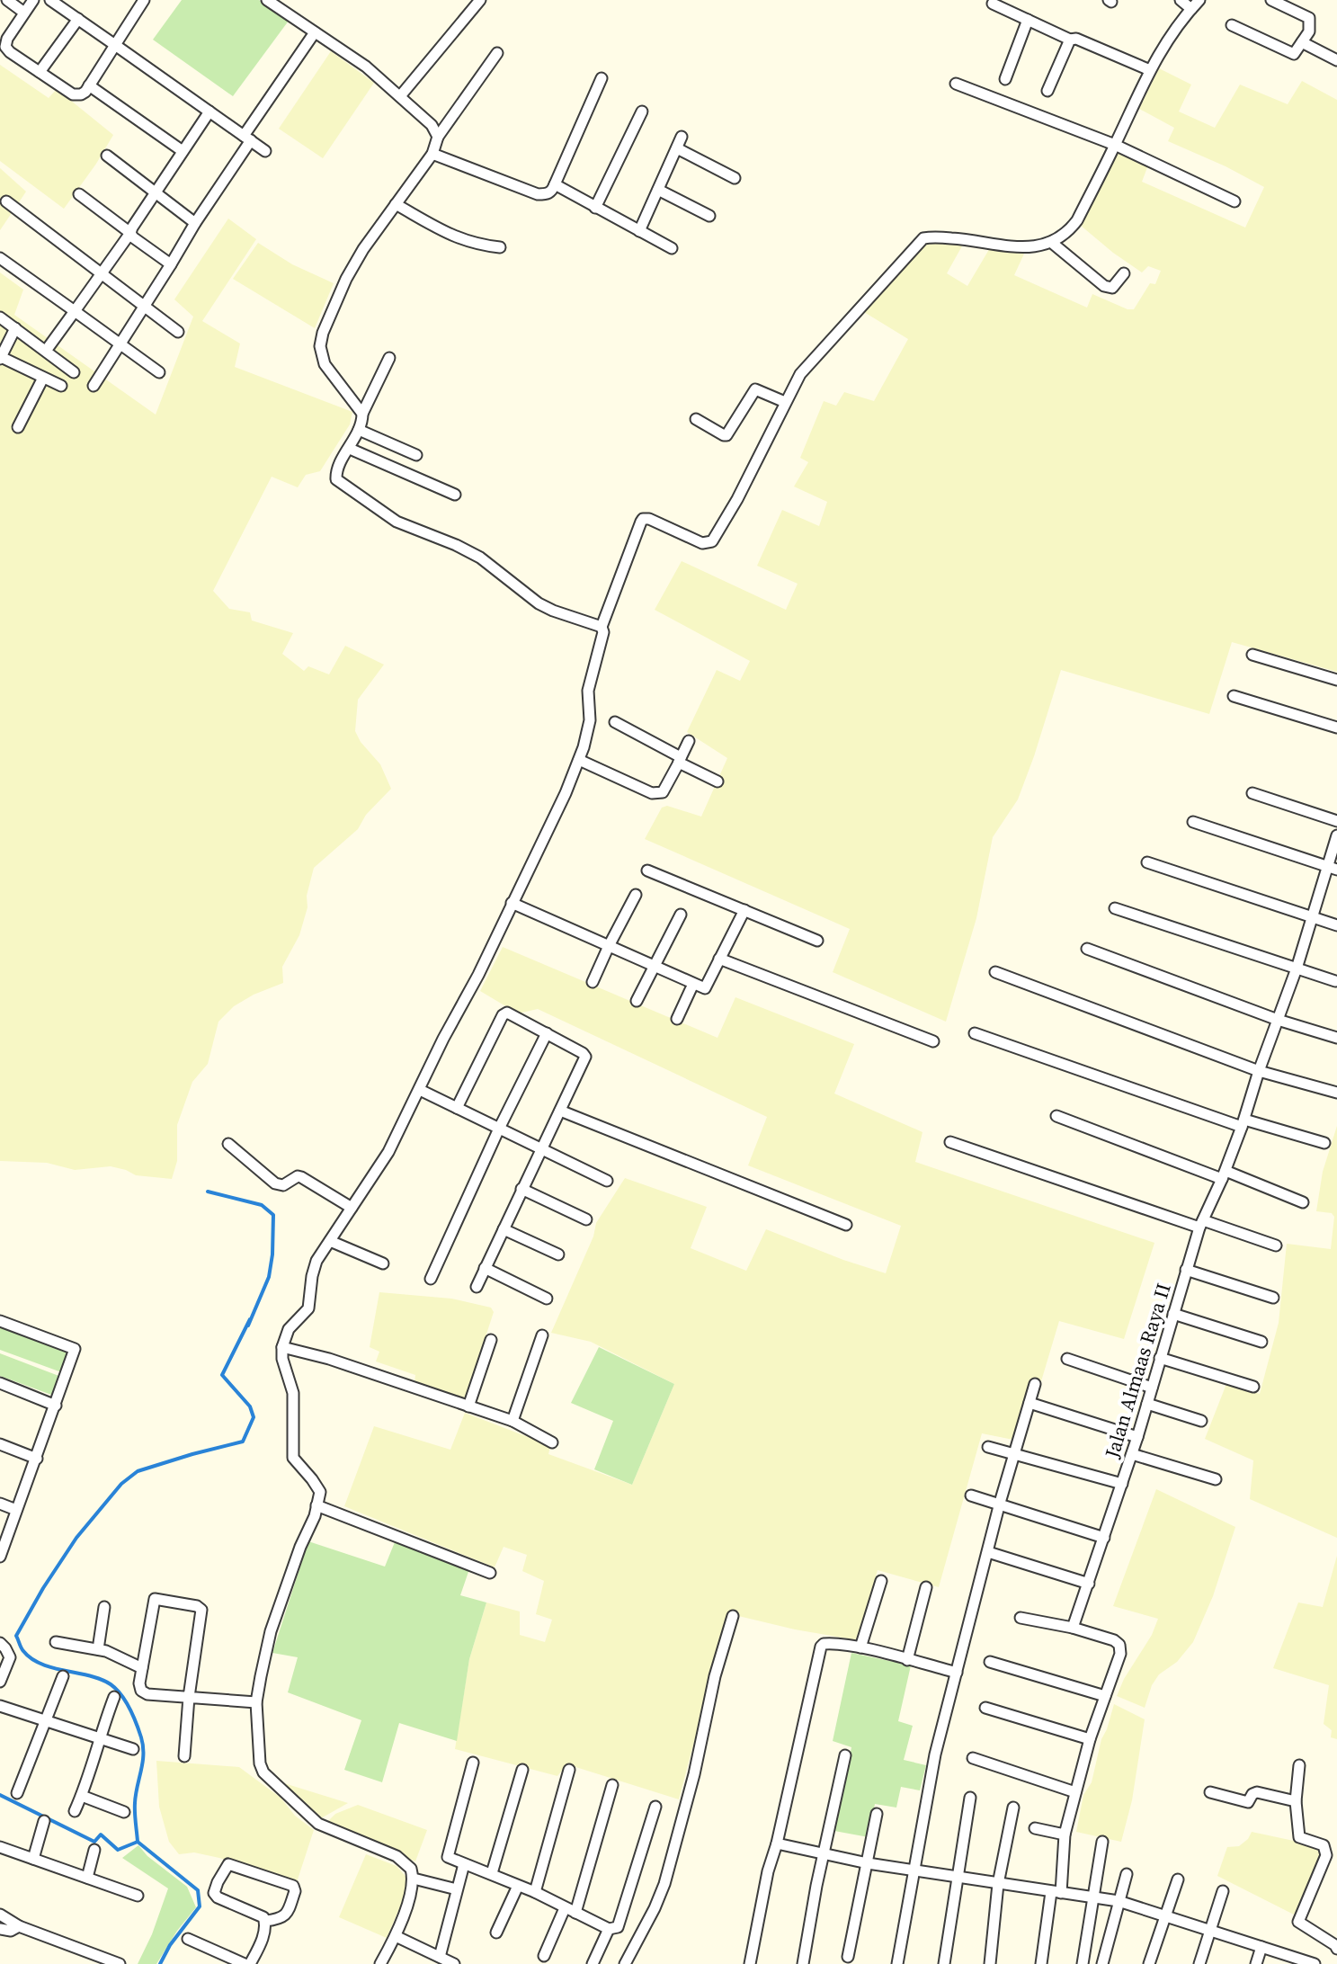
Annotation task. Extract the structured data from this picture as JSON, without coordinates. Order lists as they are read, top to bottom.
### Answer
{
  "streets": {
    "street": ["Jalan Almaas Raya II"]
  }
}
